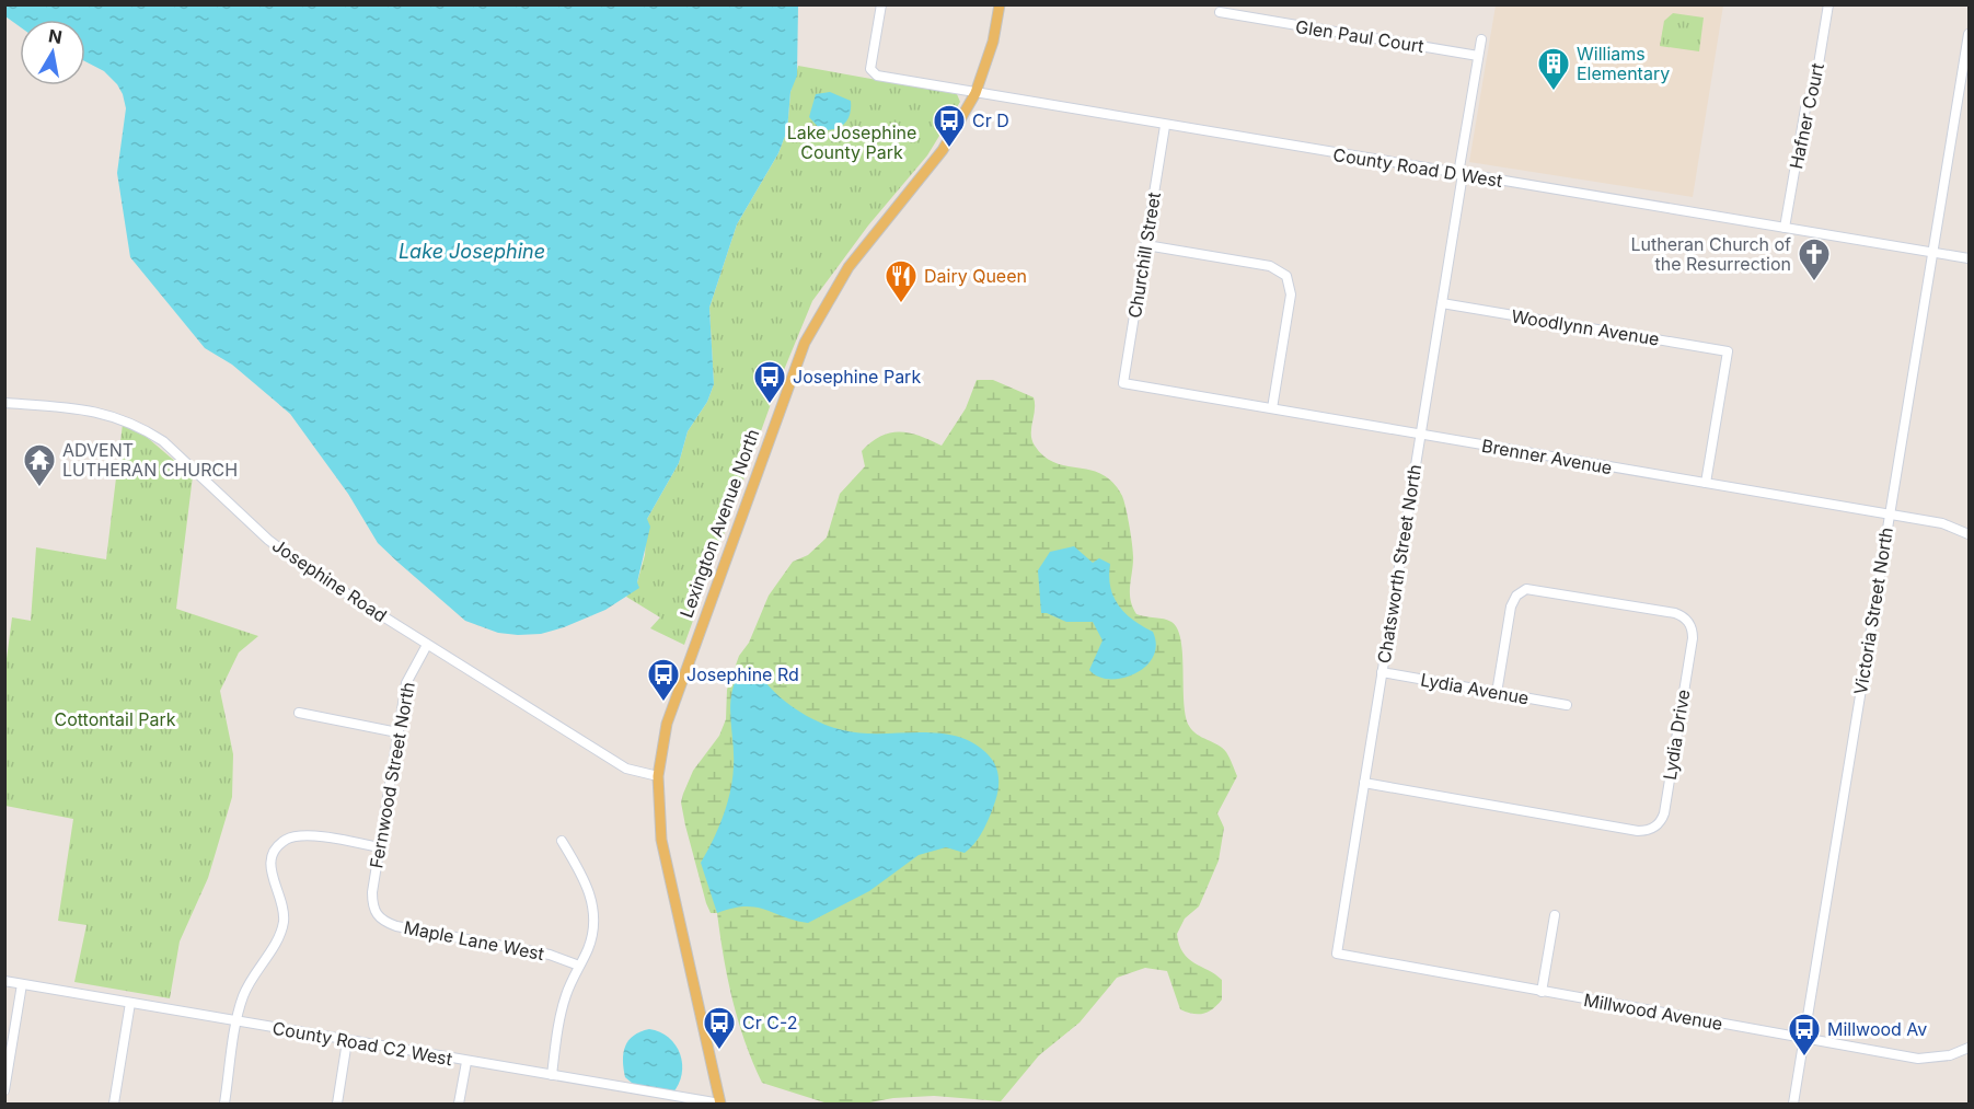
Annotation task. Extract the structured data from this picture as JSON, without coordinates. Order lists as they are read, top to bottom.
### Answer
{
  "streets": {
    "main road": ["Lexington Avenue North"],
    "street": [
      "Glen Paul Court",
      "Hafner Court",
      "County Road D West",
      "Churchill Street",
      "Woodlynn Avenue",
      "Brenner Avenue",
      "Chatsworth Street North",
      "Josephine Road",
      "Victoria Street North",
      "Lydia Avenue",
      "Lydia Drive",
      "Fernwood Street North",
      "Maple Lane West",
      "Millwood Avenue",
      "County Road C2 West"
    ]
  },
  "crossings": [
    ["Glen Paul Court", "Chatsworth Street North"],
    ["Hafner Court", "County Road D West"],
    ["County Road D West", "Churchill Street"],
    ["County Road D West", "Lexington Avenue North"],
    ["County Road D West", "Chatsworth Street North"],
    ["County Road D West", "Victoria Street North"],
    ["Churchill Street", "Brenner Avenue"],
    ["Woodlynn Avenue", "Brenner Avenue"],
    ["Woodlynn Avenue", "Chatsworth Street North"],
    ["Brenner Avenue", "Chatsworth Street North"],
    ["Brenner Avenue", "Victoria Street North"],
    ["Lexington Avenue North", "Josephine Road"],
    ["Lexington Avenue North", "County Road C2 West"],
    ["Chatsworth Street North", "Lydia Avenue"],
    ["Chatsworth Street North", "Lydia Drive"],
    ["Chatsworth Street North", "Millwood Avenue"],
    ["Josephine Road", "Fernwood Street North"],
    ["Victoria Street North", "Millwood Avenue"],
    ["Lydia Avenue", "Lydia Drive"],
    ["Fernwood Street North", "Maple Lane West"]
  ],
  "water": ["Lake Josephine"],
  "parks": ["Lake Josephine County Park", "Cottontail Park"],
  "places": {
    "building": ["Williams Elementary"],
    "bus stop": [
      "Cr D",
      "Josephine Park",
      "Josephine Rd",
      "Cr C-2",
      "Millwood Av"
    ],
    "church": ["Lutheran Church of the Resurrection"],
    "restaurant": ["Dairy Queen"],
    "temple": ["ADVENT LUTHERAN CHURCH"]
  },
  "north": "top"
}
